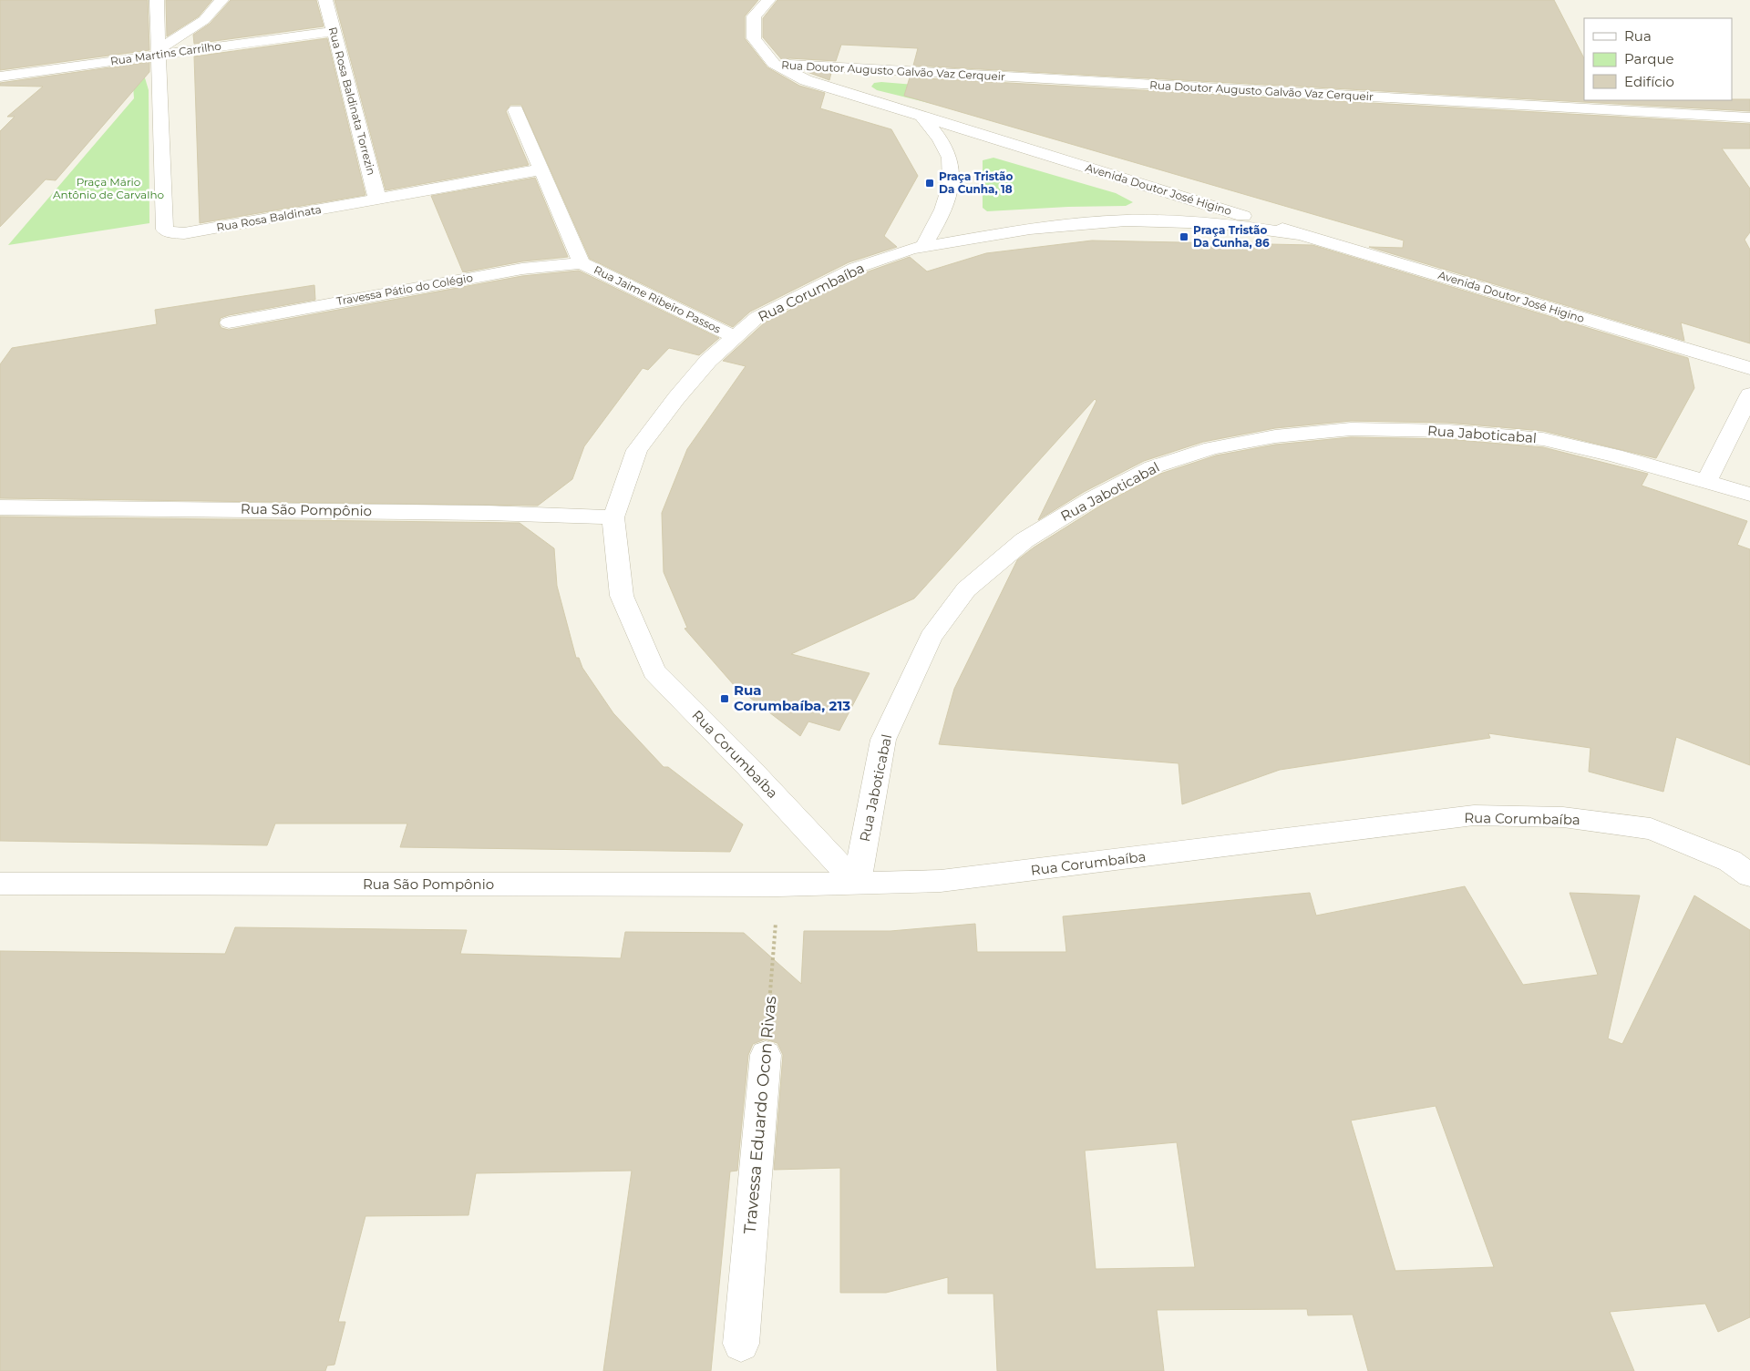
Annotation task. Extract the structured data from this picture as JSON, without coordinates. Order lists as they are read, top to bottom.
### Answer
{
  "streets": {
    "street": [
      "Rua Martins Carrilho",
      "Rua Doutor Augusto Galvão Vaz Cerqueir",
      "Rua Rosa Baldinata Torrezin",
      "Avenida Doutor José Higino",
      "Rua Rosa Baldinata",
      "Travessa Pátio do Colégio",
      "Rua Corumbaíba",
      "Rua Jaime Ribeiro Passos",
      "Rua Jaboticabal",
      "Rua São Pompônio",
      "Travessa Eduardo Ocon Rivas"
    ]
  },
  "crossings": [
    ["Rua Martins Carrilho", "Rua Rosa Baldinata Torrezin"],
    ["Rua Martins Carrilho", "Rua Rosa Baldinata"],
    ["Rua Doutor Augusto Galvão Vaz Cerqueir", "Avenida Doutor José Higino"],
    ["Rua Rosa Baldinata Torrezin", "Rua Rosa Baldinata"],
    ["Avenida Doutor José Higino", "Rua Corumbaíba"],
    ["Rua Rosa Baldinata", "Rua Jaime Ribeiro Passos"],
    ["Travessa Pátio do Colégio", "Rua Jaime Ribeiro Passos"],
    ["Rua Corumbaíba", "Rua Jaime Ribeiro Passos"],
    ["Rua Corumbaíba", "Rua Jaboticabal"],
    ["Rua Corumbaíba", "Rua São Pompônio"],
    ["Rua Jaboticabal", "Rua São Pompônio"],
    ["Rua São Pompônio", "Travessa Eduardo Ocon Rivas"]
  ],
  "parks": ["Praça Mário Antônio de Carvalho"],
  "places": {
    "transit": ["Praça Tristão Da Cunha, 18", "Praça Tristão Da Cunha, 86", "Rua Corumbaíba, 213"]
  },
  "legend": ["Rua", "Parque", "Edifício"]
}
